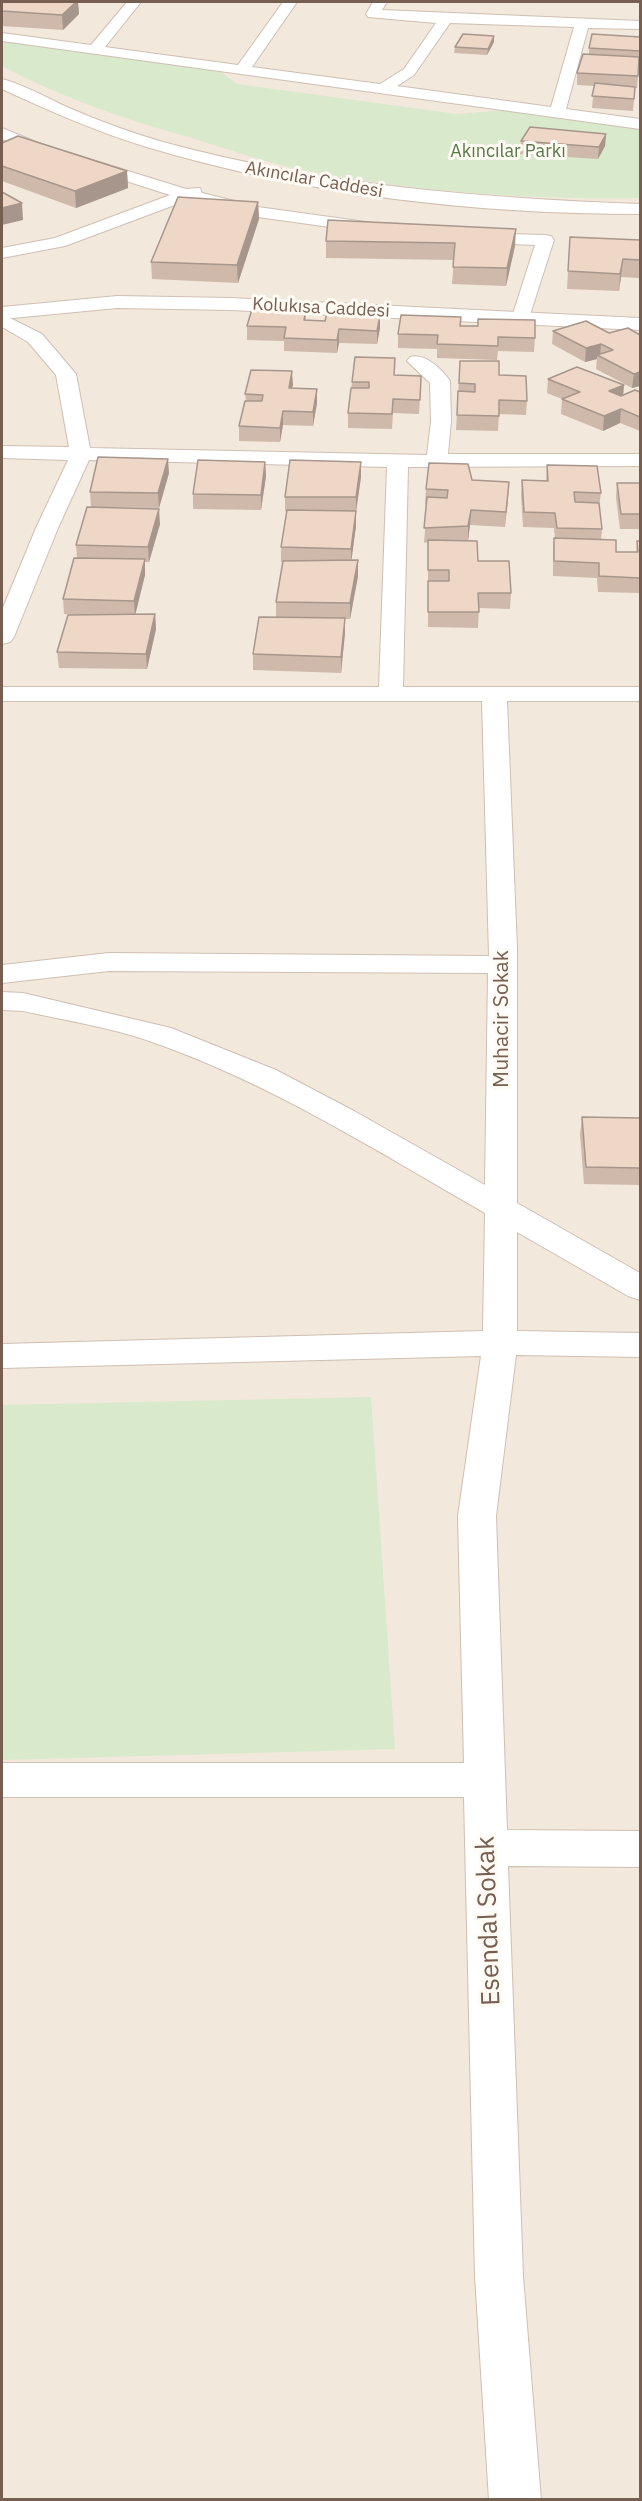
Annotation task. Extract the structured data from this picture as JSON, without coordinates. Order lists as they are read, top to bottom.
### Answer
{
  "streets": {
    "street": [
      "Akıncılar Caddesi",
      "Kolukısa Caddesi",
      "Muhacir Sokak",
      "Esendal Sokak"
    ]
  },
  "crossings": [
    ["Muhacir Sokak", "Esendal Sokak"]
  ],
  "parks": ["Akıncılar Parkı"]
}
